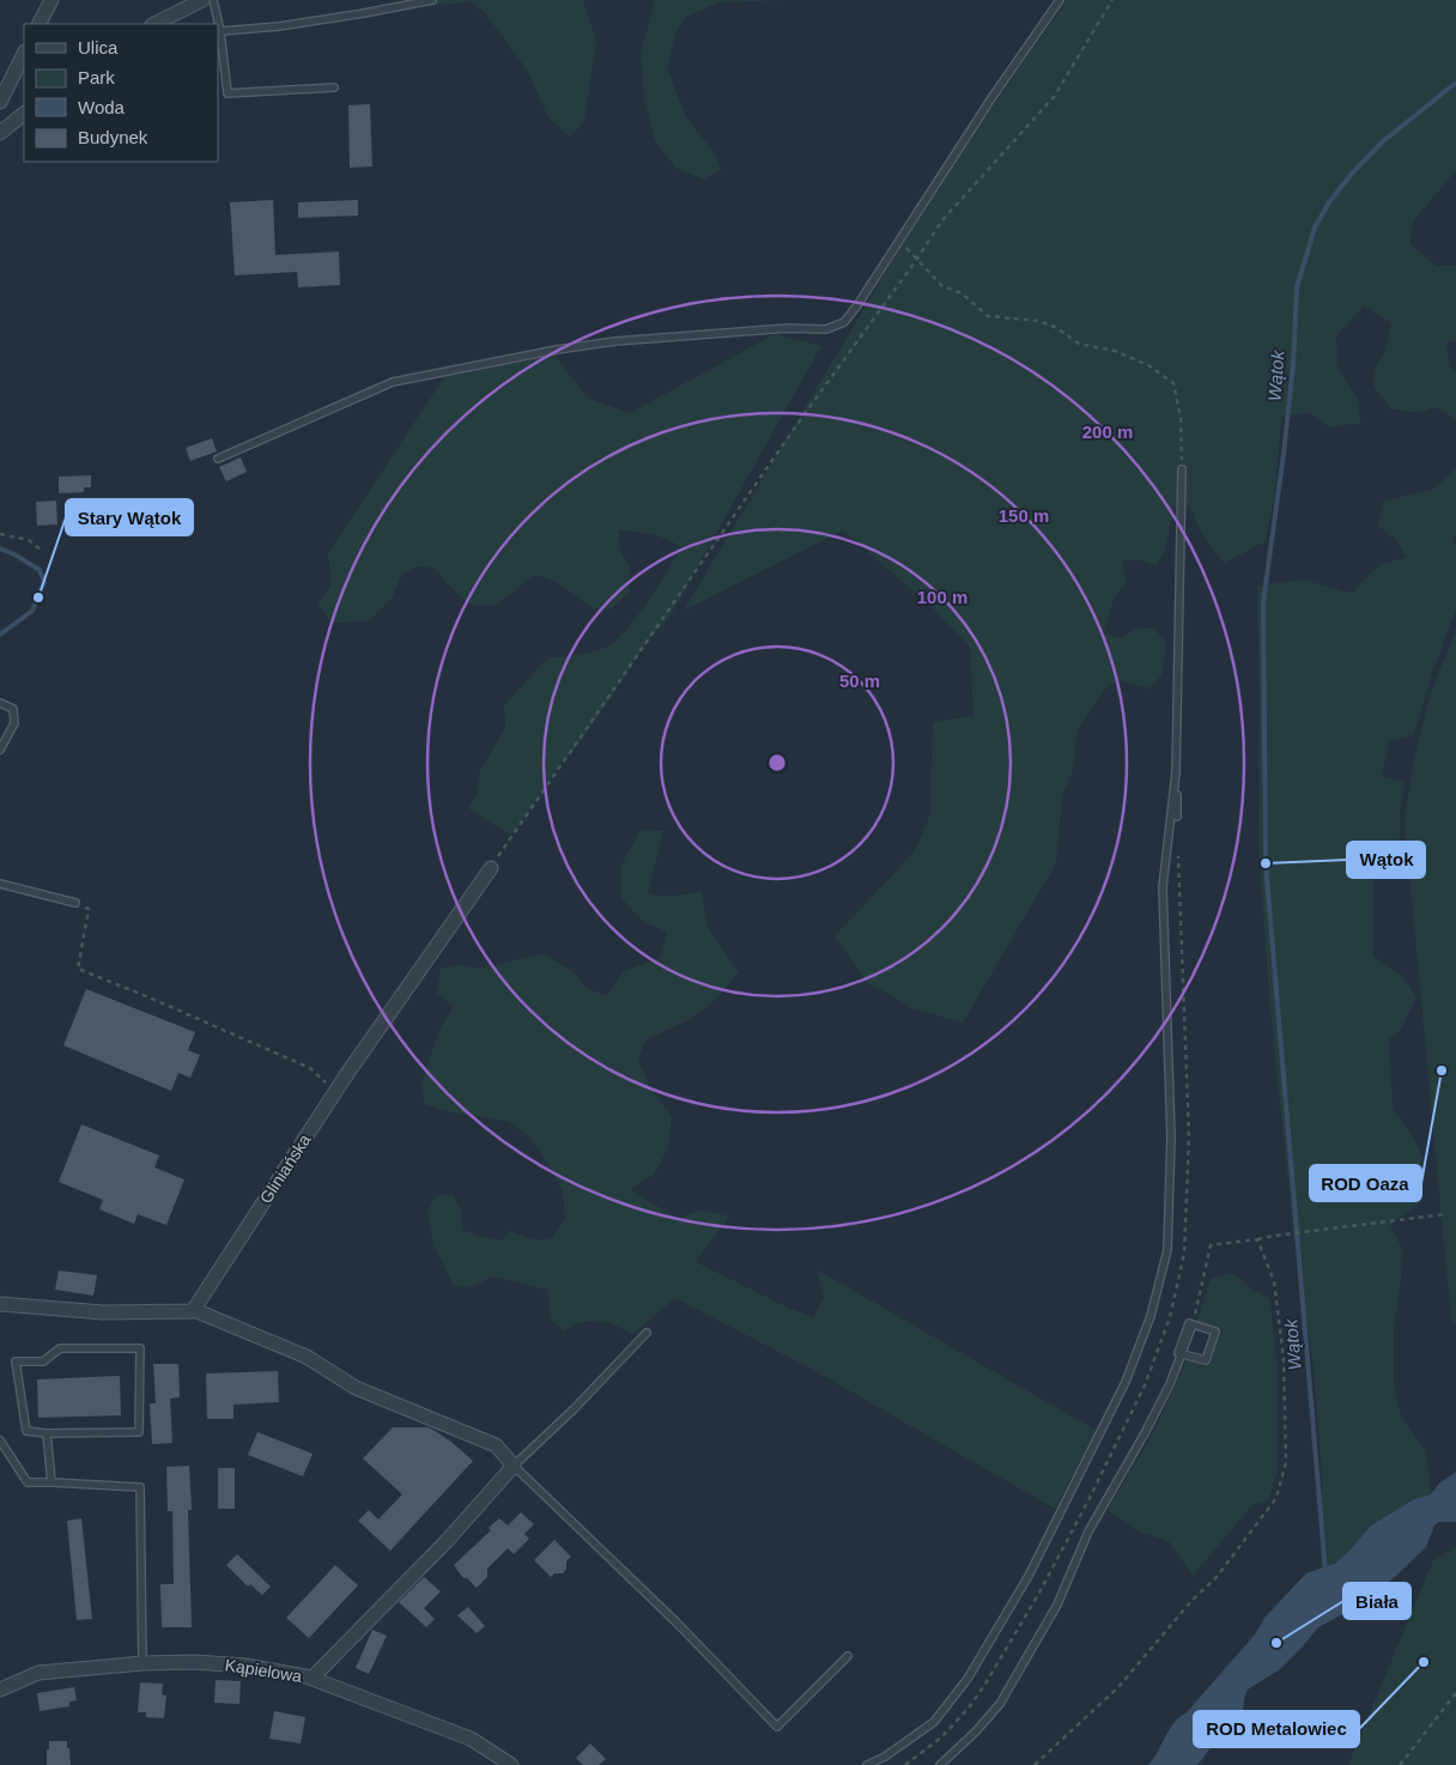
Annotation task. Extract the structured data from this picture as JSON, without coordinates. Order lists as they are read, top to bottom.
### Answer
{
  "streets": {
    "street": ["Gliniańska", "Kąpielowa"]
  },
  "water": ["Wątok"],
  "places": [
    "Stary Wątok",
    "Wątok",
    "ROD Oaza",
    "Biała",
    "ROD Metalowiec"
  ],
  "legend": [
    "Ulica",
    "Park",
    "Woda",
    "Budynek"
  ],
  "rings": [
    "200 m",
    "150 m",
    "100 m",
    "50 m"
  ]
}
